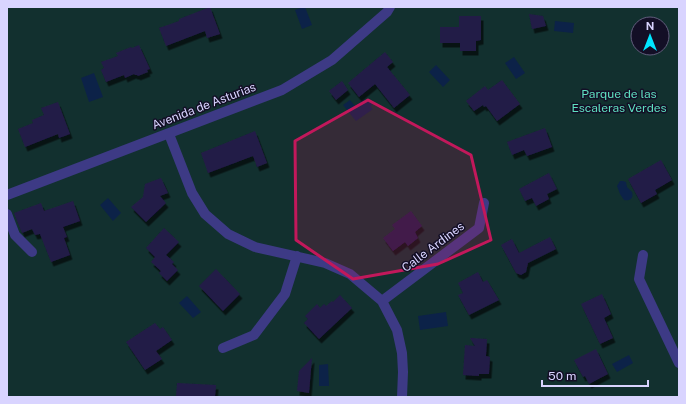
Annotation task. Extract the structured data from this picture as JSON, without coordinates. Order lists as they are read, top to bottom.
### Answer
{
  "streets": {
    "street": ["Avenida de Asturias", "Calle Ardines"]
  },
  "parks": ["Parque de las Escaleras Verdes"],
  "scale_bar": "50 m",
  "north": "top"
}
